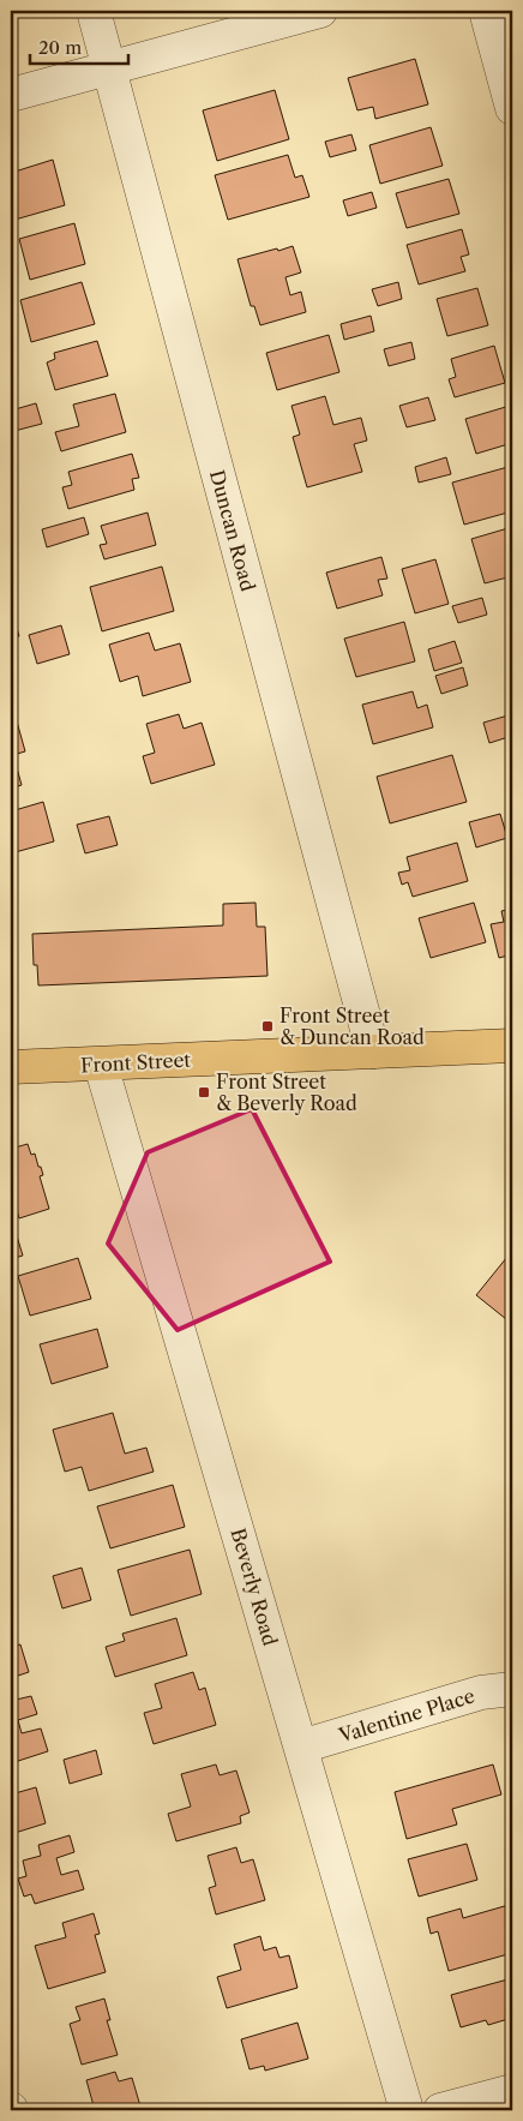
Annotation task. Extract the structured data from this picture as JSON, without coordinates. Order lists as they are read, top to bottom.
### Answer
{
  "streets": {
    "main road": ["Front Street"],
    "street": ["Duncan Road", "Beverly Road", "Valentine Place"]
  },
  "crossings": [
    ["Duncan Road", "Front Street"],
    ["Front Street", "Beverly Road"],
    ["Beverly Road", "Valentine Place"]
  ],
  "places": {
    "transit": ["Front Street & Duncan Road", "Front Street & Beverly Road"]
  },
  "scale_bar": "20 m"
}
